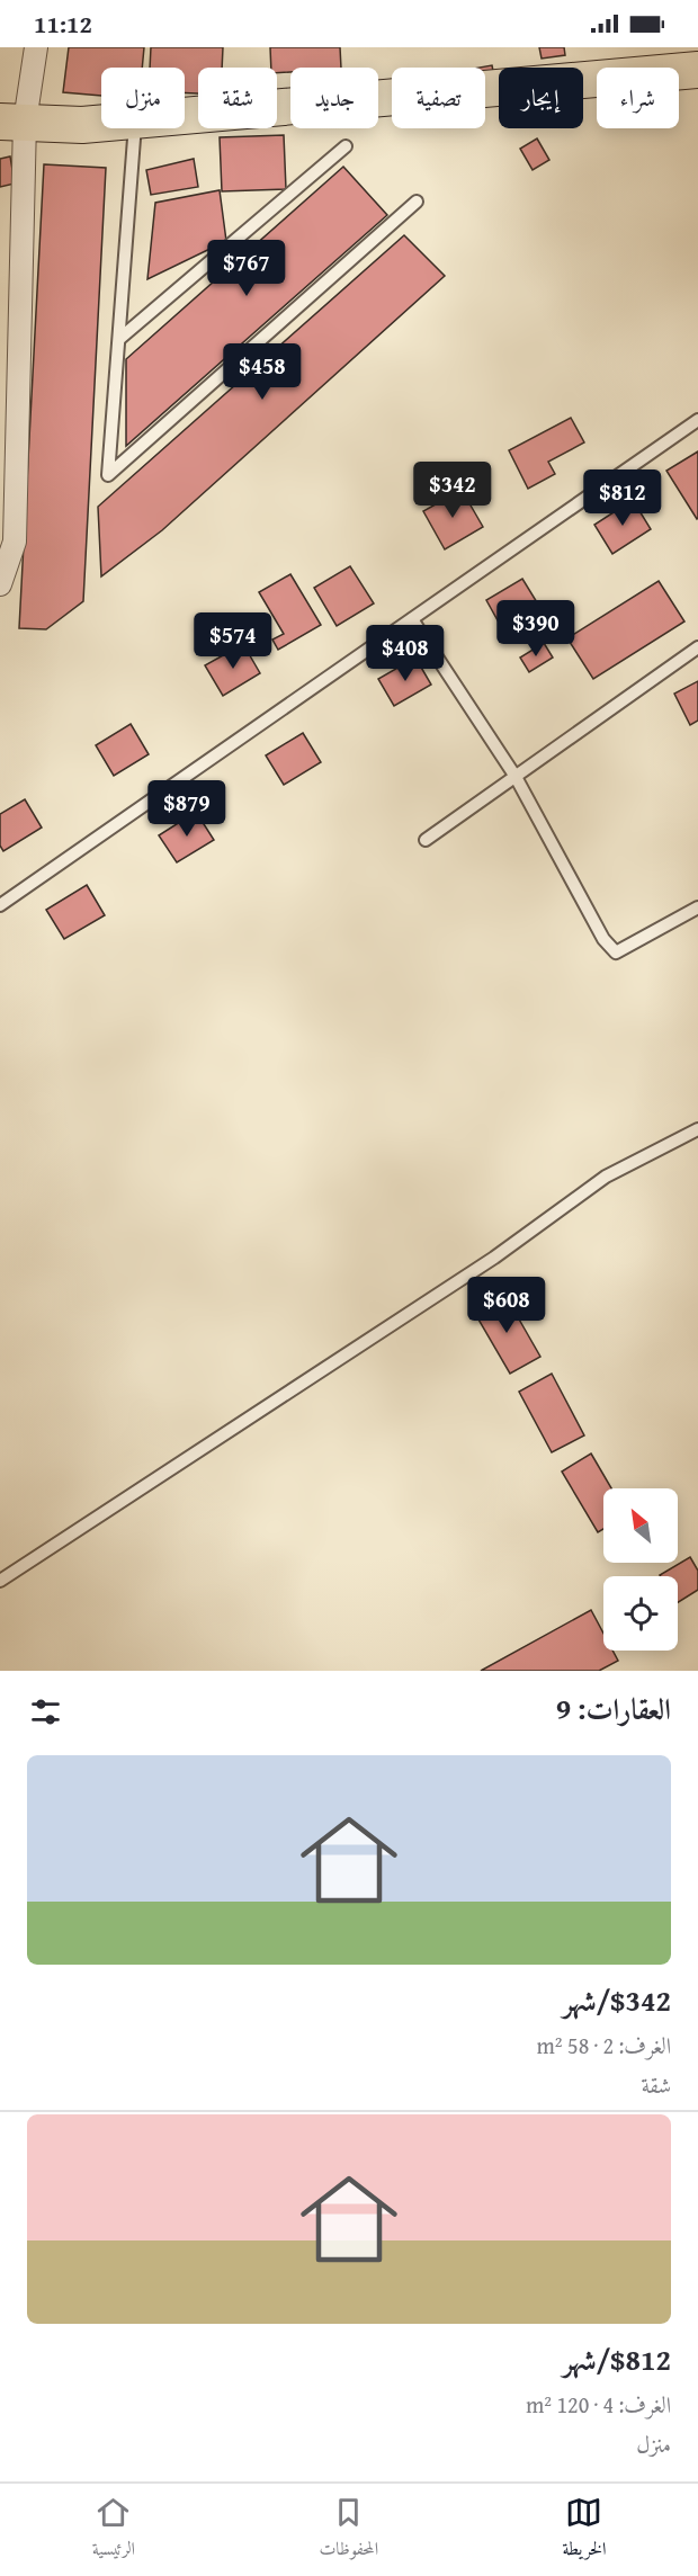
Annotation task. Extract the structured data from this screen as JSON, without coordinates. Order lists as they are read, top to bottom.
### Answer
{
  "north": "top left",
  "page": {
    "status": "11:12",
    "chip": [
      "شراء",
      "إيجار",
      "تصفية",
      "جديد",
      "شقة",
      "منزل"
    ],
    "price": [
      "$767",
      "$458",
      "$342",
      "$812",
      "$390",
      "$574",
      "$408",
      "$879",
      "$608"
    ],
    "heading": "العقارات: 9",
    "list": [
      {
        "name": "$342/شهر",
        "note": "الغرف: 2 · 58 m² · شقة"
      },
      {
        "name": "$812/شهر",
        "note": "الغرف: 4 · 120 m² · منزل"
      }
    ],
    "tabs": ["الخريطة", "المحفوظات", "الرئيسية"]
  }
}
